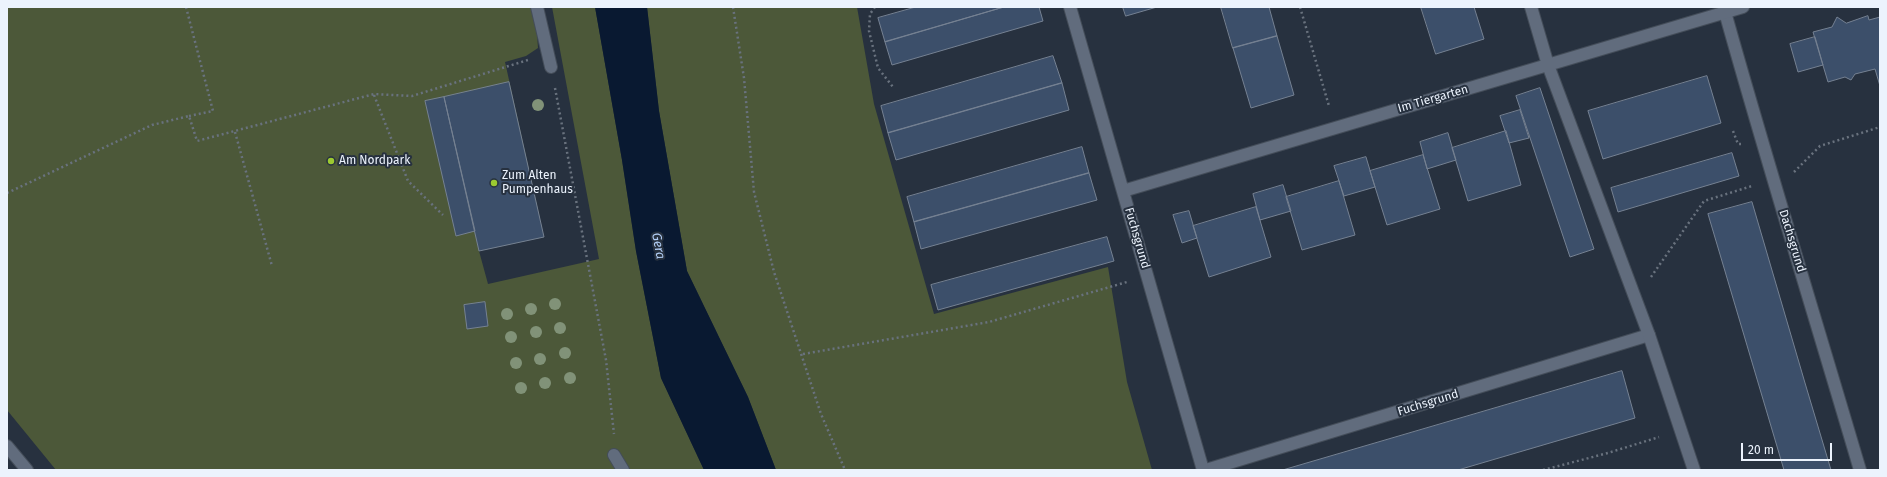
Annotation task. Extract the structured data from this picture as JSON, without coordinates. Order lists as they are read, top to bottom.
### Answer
{
  "streets": {
    "street": ["Im Tiergarten", "Fuchsgrund", "Dachsgrund"]
  },
  "crossings": [
    ["Im Tiergarten", "Fuchsgrund"],
    ["Im Tiergarten", "Dachsgrund"]
  ],
  "water": ["Gera"],
  "places": ["Am Nordpark", "Zum Alten Pumpenhaus"],
  "scale_bar": "20 m"
}
